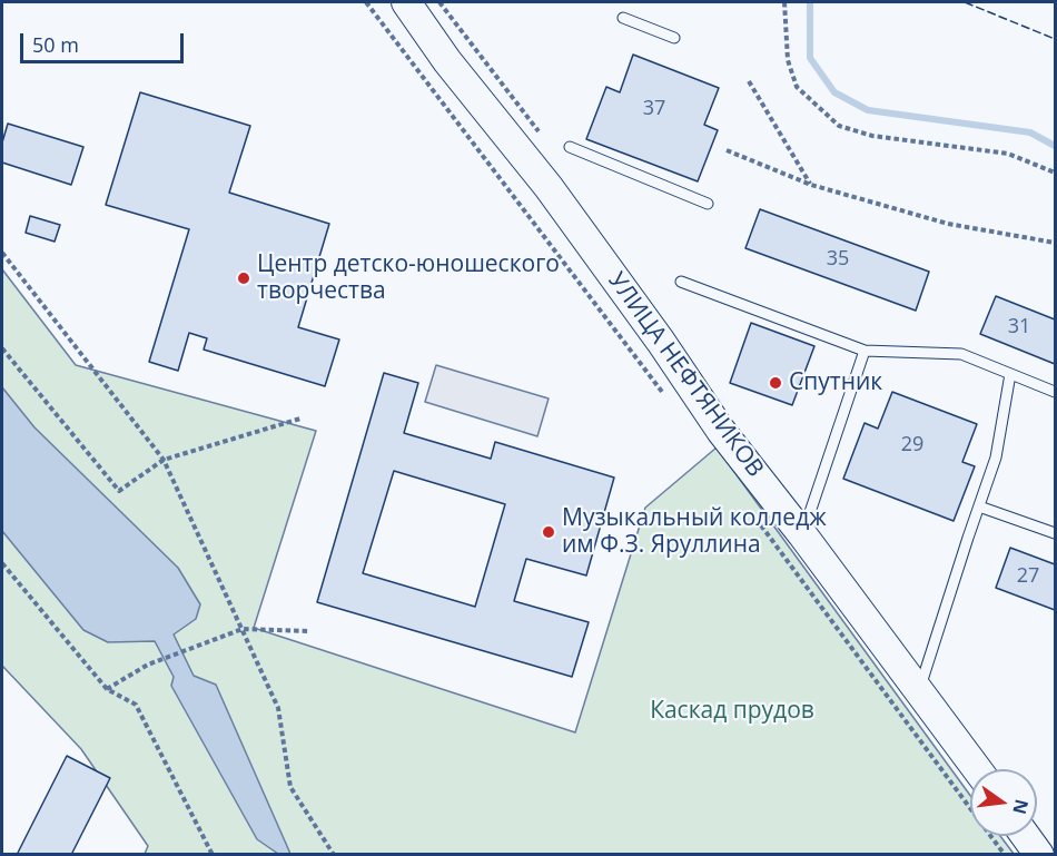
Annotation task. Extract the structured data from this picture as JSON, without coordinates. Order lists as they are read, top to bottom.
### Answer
{
  "streets": {
    "street": ["УЛИЦА НЕФТЯНИКОВ"]
  },
  "parks": ["Каскад прудов"],
  "places": ["Центр детско-юношеского творчества", "Спутник", "Музыкальный колледж им Ф.З. Яруллина"],
  "house_numbers": [
    "37",
    "35",
    "31",
    "29",
    "27"
  ],
  "scale_bar": "50 m",
  "north": "right"
}
